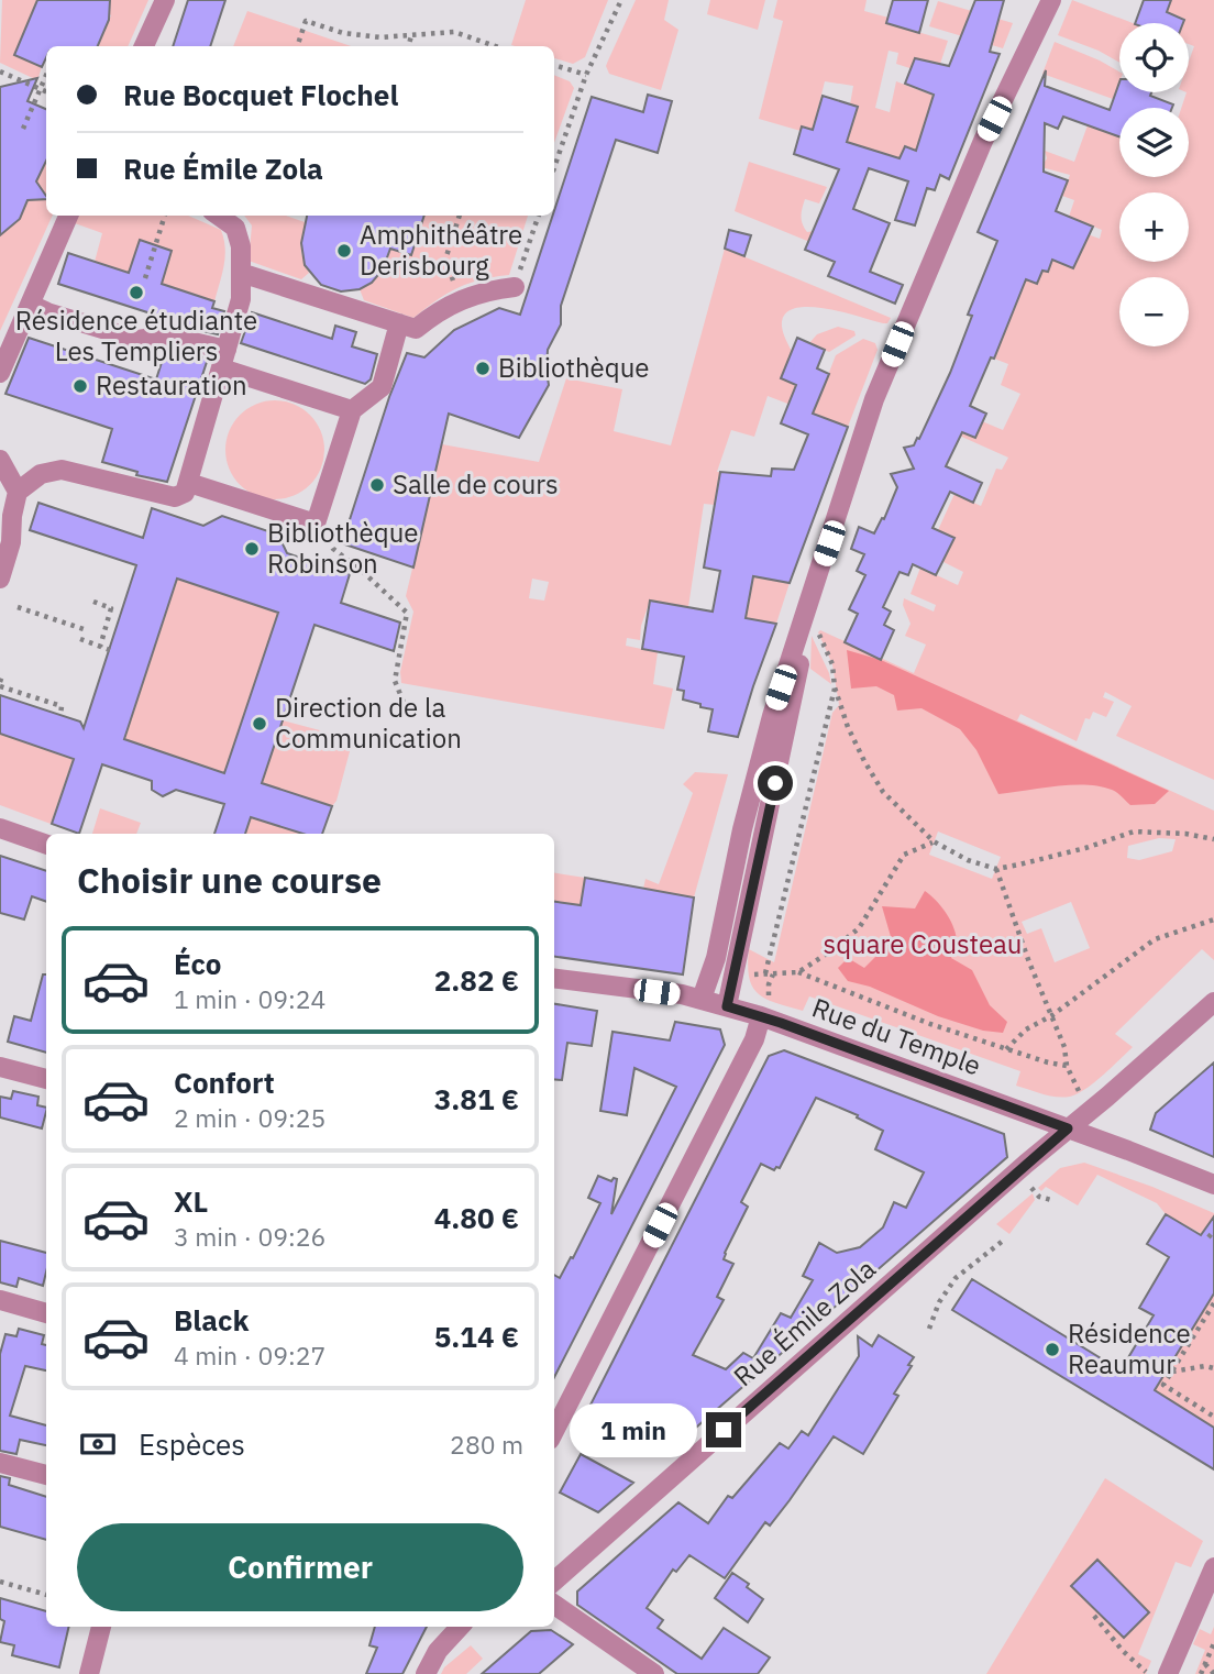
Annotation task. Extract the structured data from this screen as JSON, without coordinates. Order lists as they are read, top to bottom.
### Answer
{
  "streets": {
    "street": ["Rue du Temple", "Rue Émile Zola"]
  },
  "crossings": [
    ["Rue du Temple", "Rue Émile Zola"]
  ],
  "parks": ["square Cousteau"],
  "places": [
    "Amphithéâtre Derisbourg",
    "Résidence étudiante Les Templiers",
    "Bibliothèque",
    "Restauration",
    "Salle de cours",
    "Bibliothèque Robinson",
    "Direction de la Communication",
    "Résidence Reaumur"
  ],
  "page": {
    "map_buttons": ["+", "−"],
    "banner": ["Rue Bocquet Flochel", "Rue Émile Zola"],
    "heading": "Choisir une course",
    "list": [
      {
        "name": "Éco",
        "note": "1 min · 09:24",
        "value": "2.82 €"
      },
      {
        "name": "Confort",
        "note": "2 min · 09:25",
        "value": "3.81 €"
      },
      {
        "name": "XL",
        "note": "3 min · 09:26",
        "value": "4.80 €"
      },
      {
        "name": "Black",
        "note": "4 min · 09:27",
        "value": "5.14 €"
      }
    ],
    "pay": ["Espèces", "280 m"],
    "bubble": "1 min",
    "buttons": "Confirmer"
  }
}
